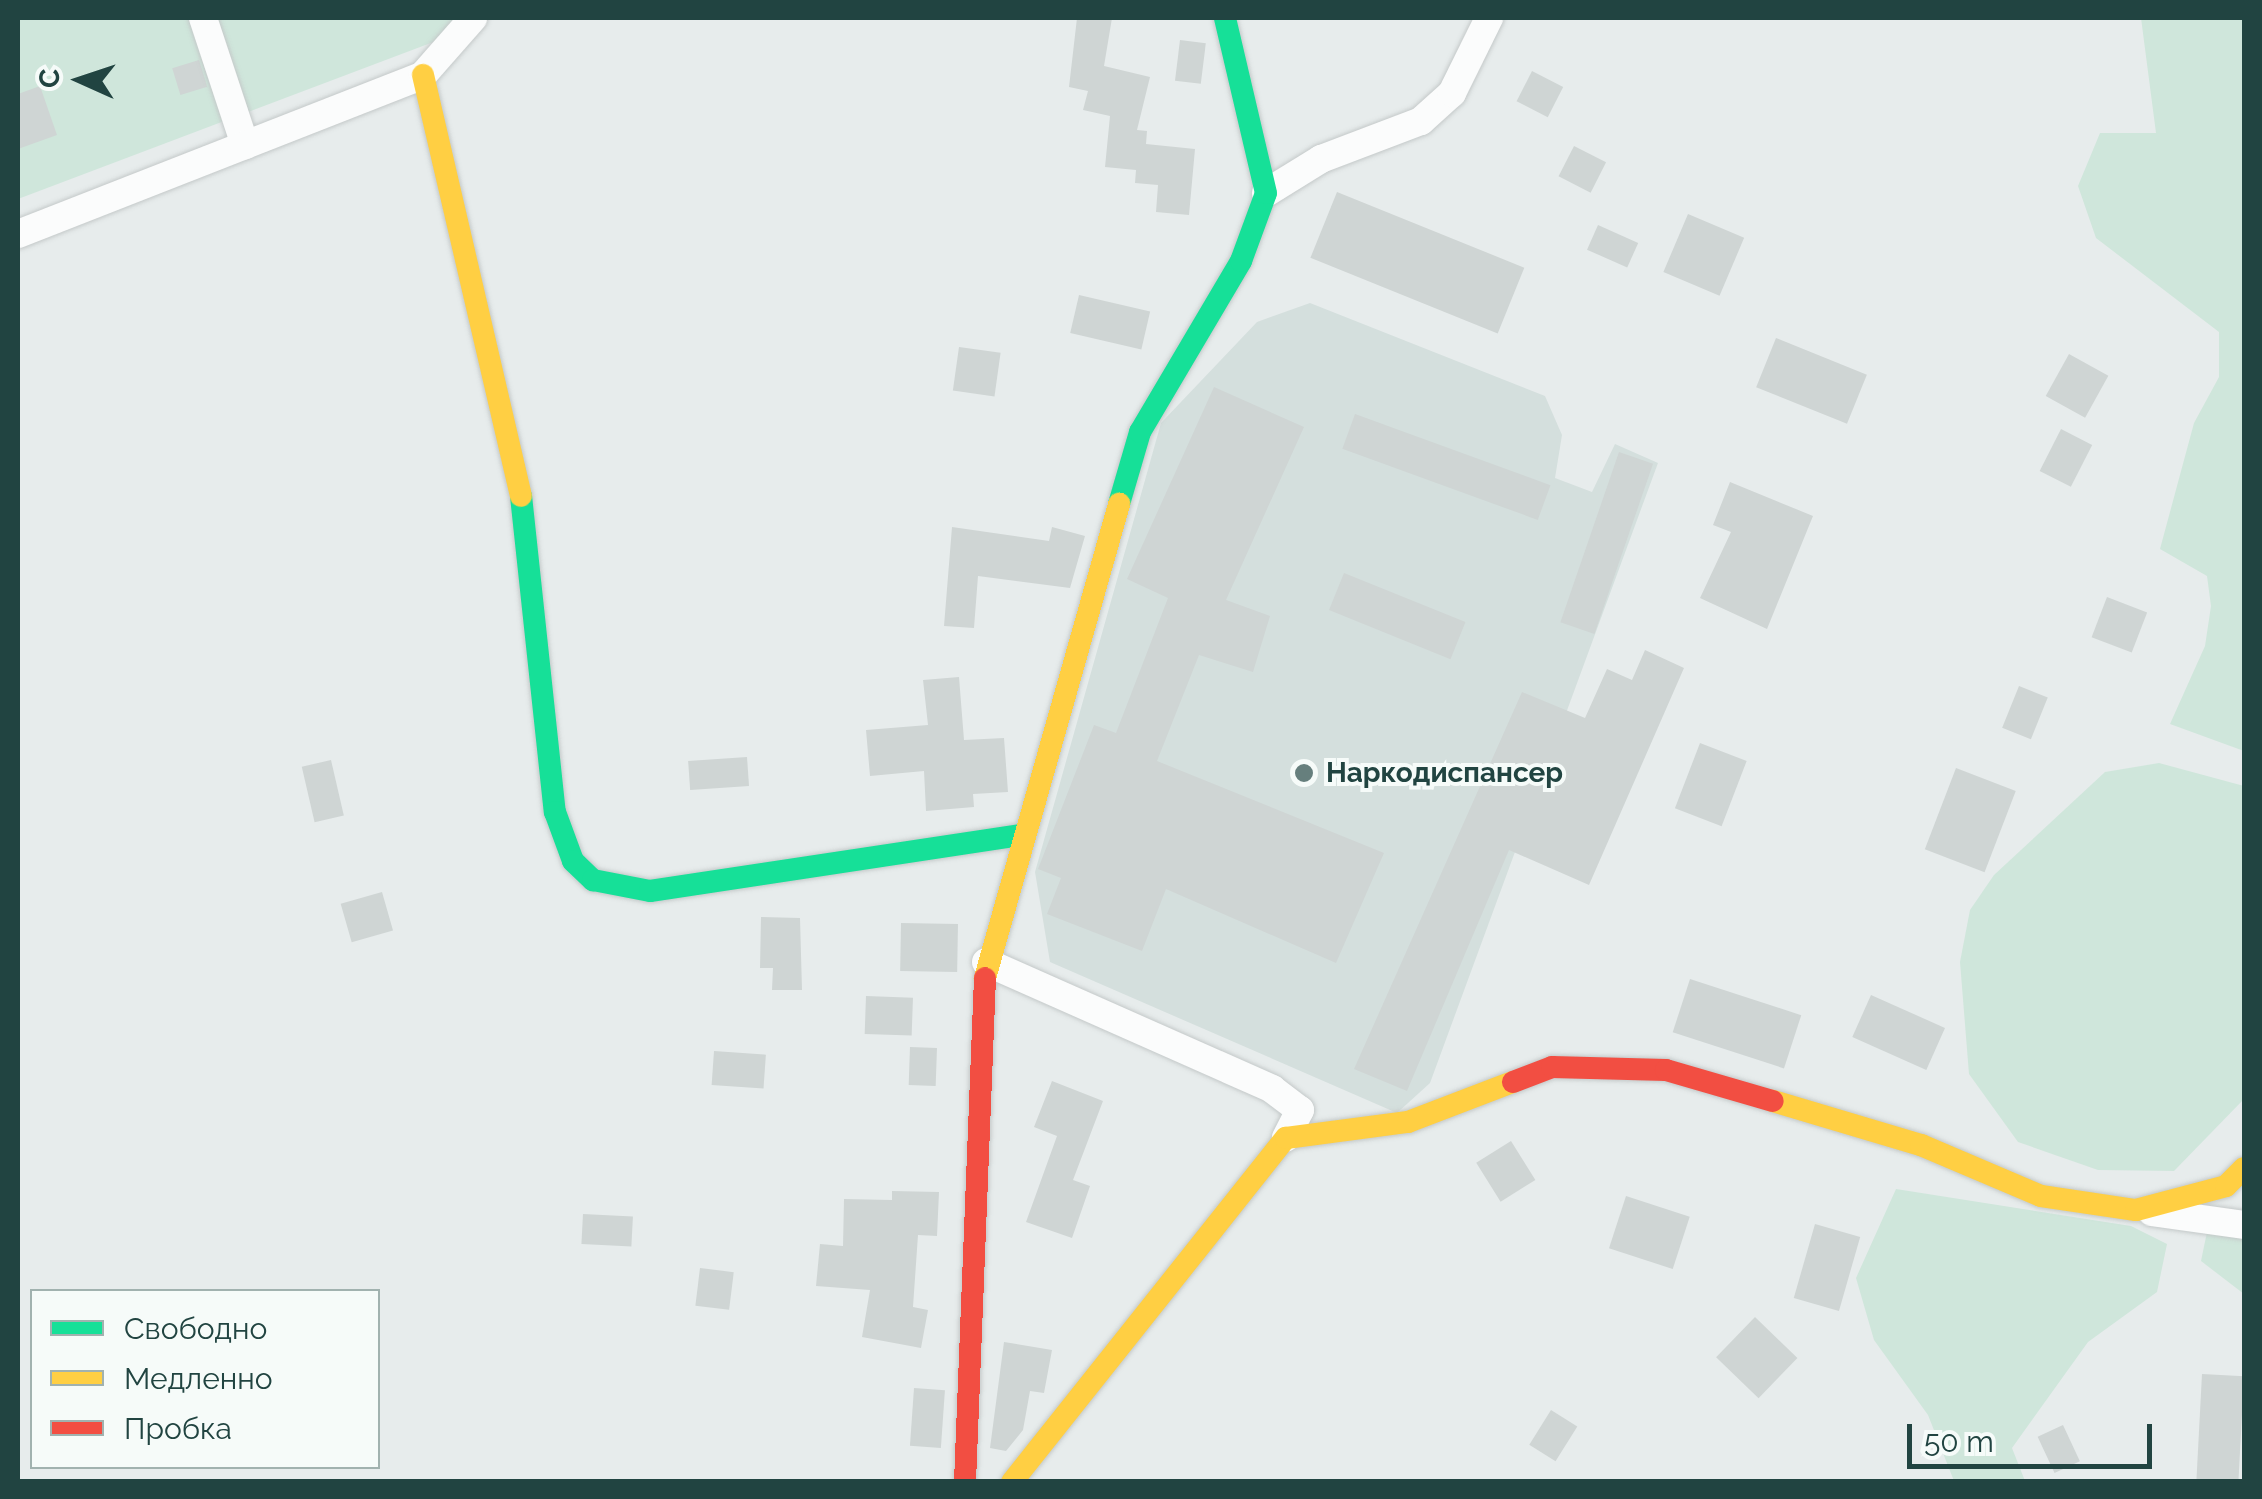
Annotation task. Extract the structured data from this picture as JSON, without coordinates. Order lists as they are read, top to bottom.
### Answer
{
  "places": ["Наркодиспансер"],
  "legend": ["Свободно", "Медленно", "Пробка"],
  "scale_bar": "50 m",
  "north": "left"
}
